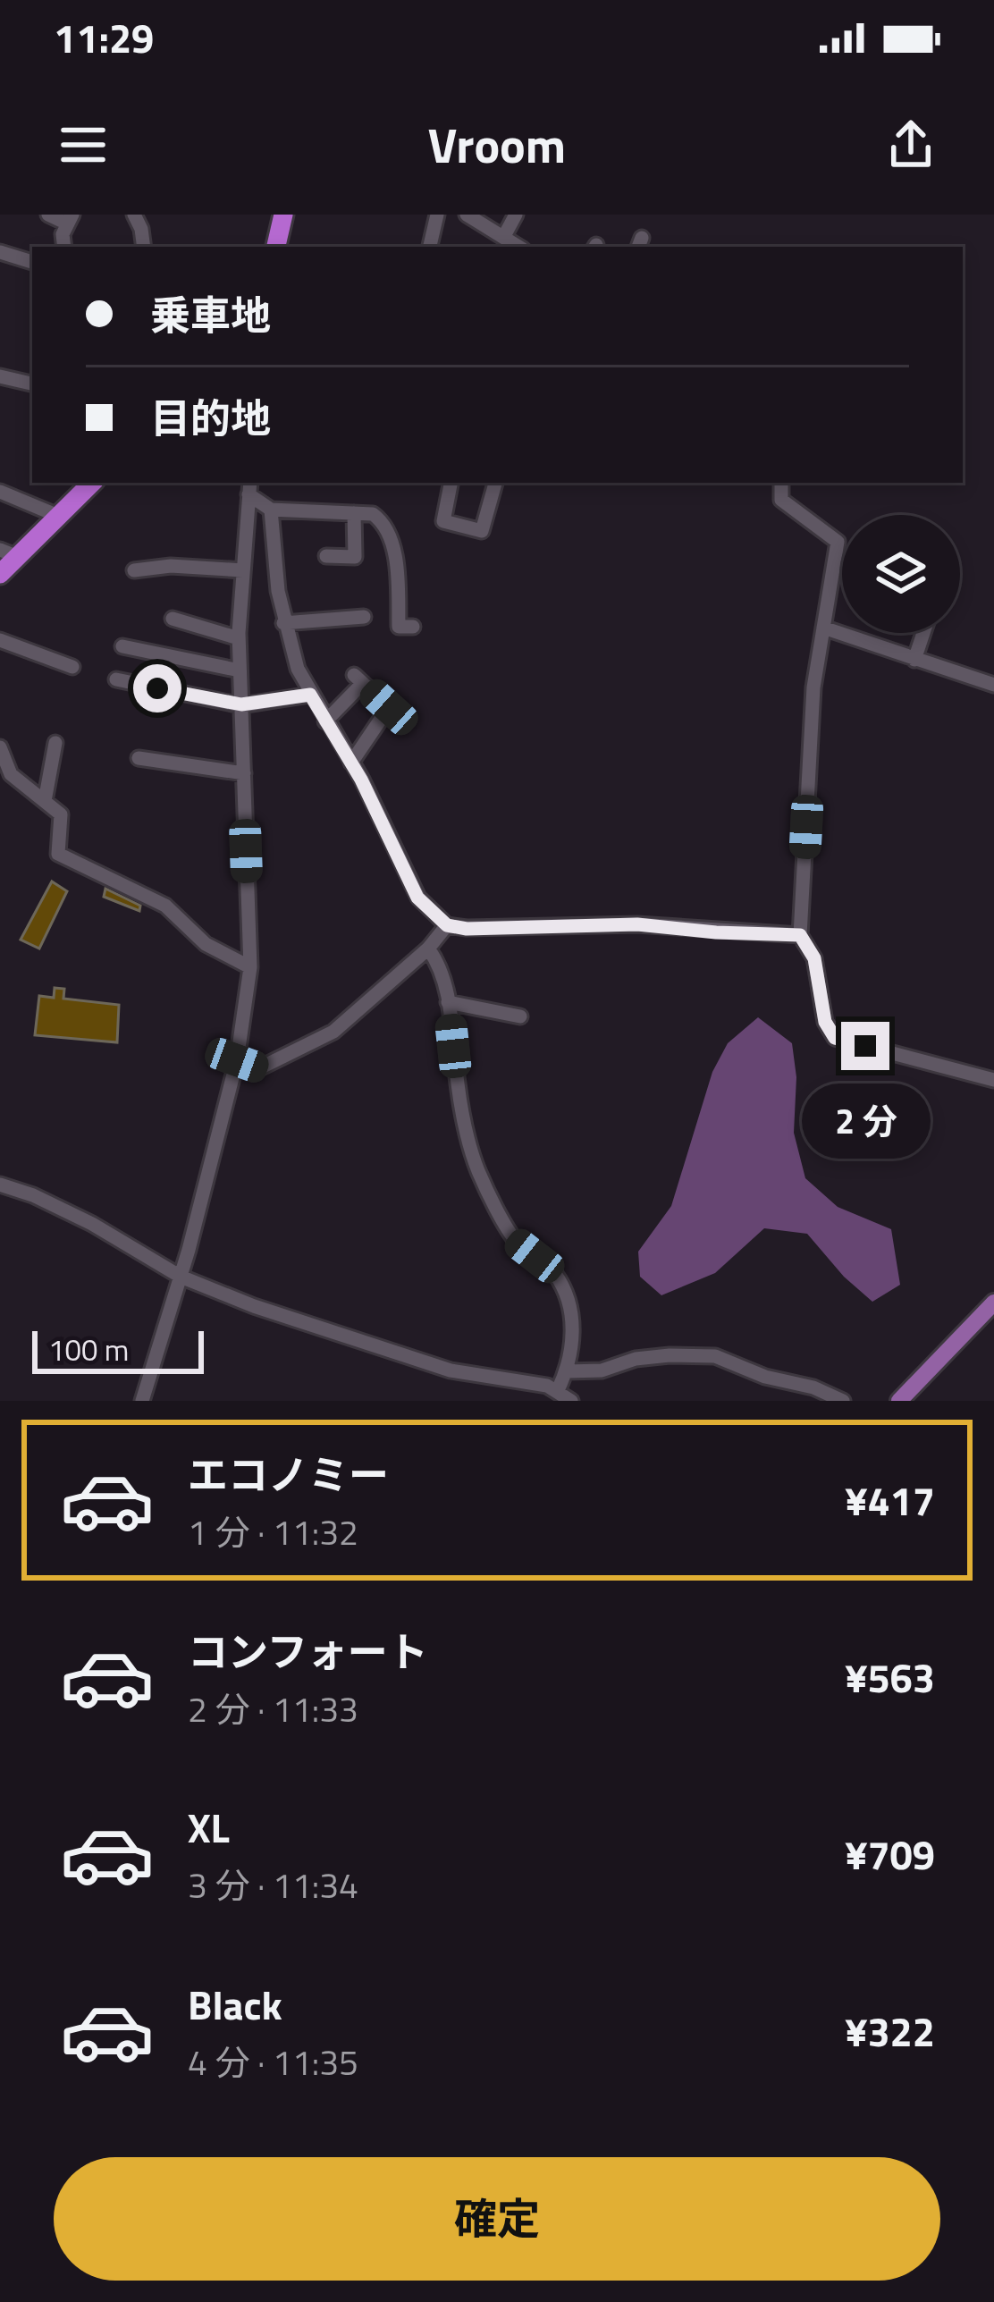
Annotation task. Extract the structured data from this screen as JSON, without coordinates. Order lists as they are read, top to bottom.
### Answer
{
  "scale_bar": "100 m",
  "page": {
    "status": "11:29",
    "header": "Vroom",
    "banner": ["乗車地", "目的地"],
    "bubble": "2 分",
    "scale": "100 m",
    "list": [
      {
        "name": "エコノミー",
        "note": "1 分 · 11:32",
        "value": "¥417"
      },
      {
        "name": "コンフォート",
        "note": "2 分 · 11:33",
        "value": "¥563"
      },
      {
        "name": "XL",
        "note": "3 分 · 11:34",
        "value": "¥709"
      },
      {
        "name": "Black",
        "note": "4 分 · 11:35",
        "value": "¥322"
      }
    ],
    "buttons": "確定"
  }
}
